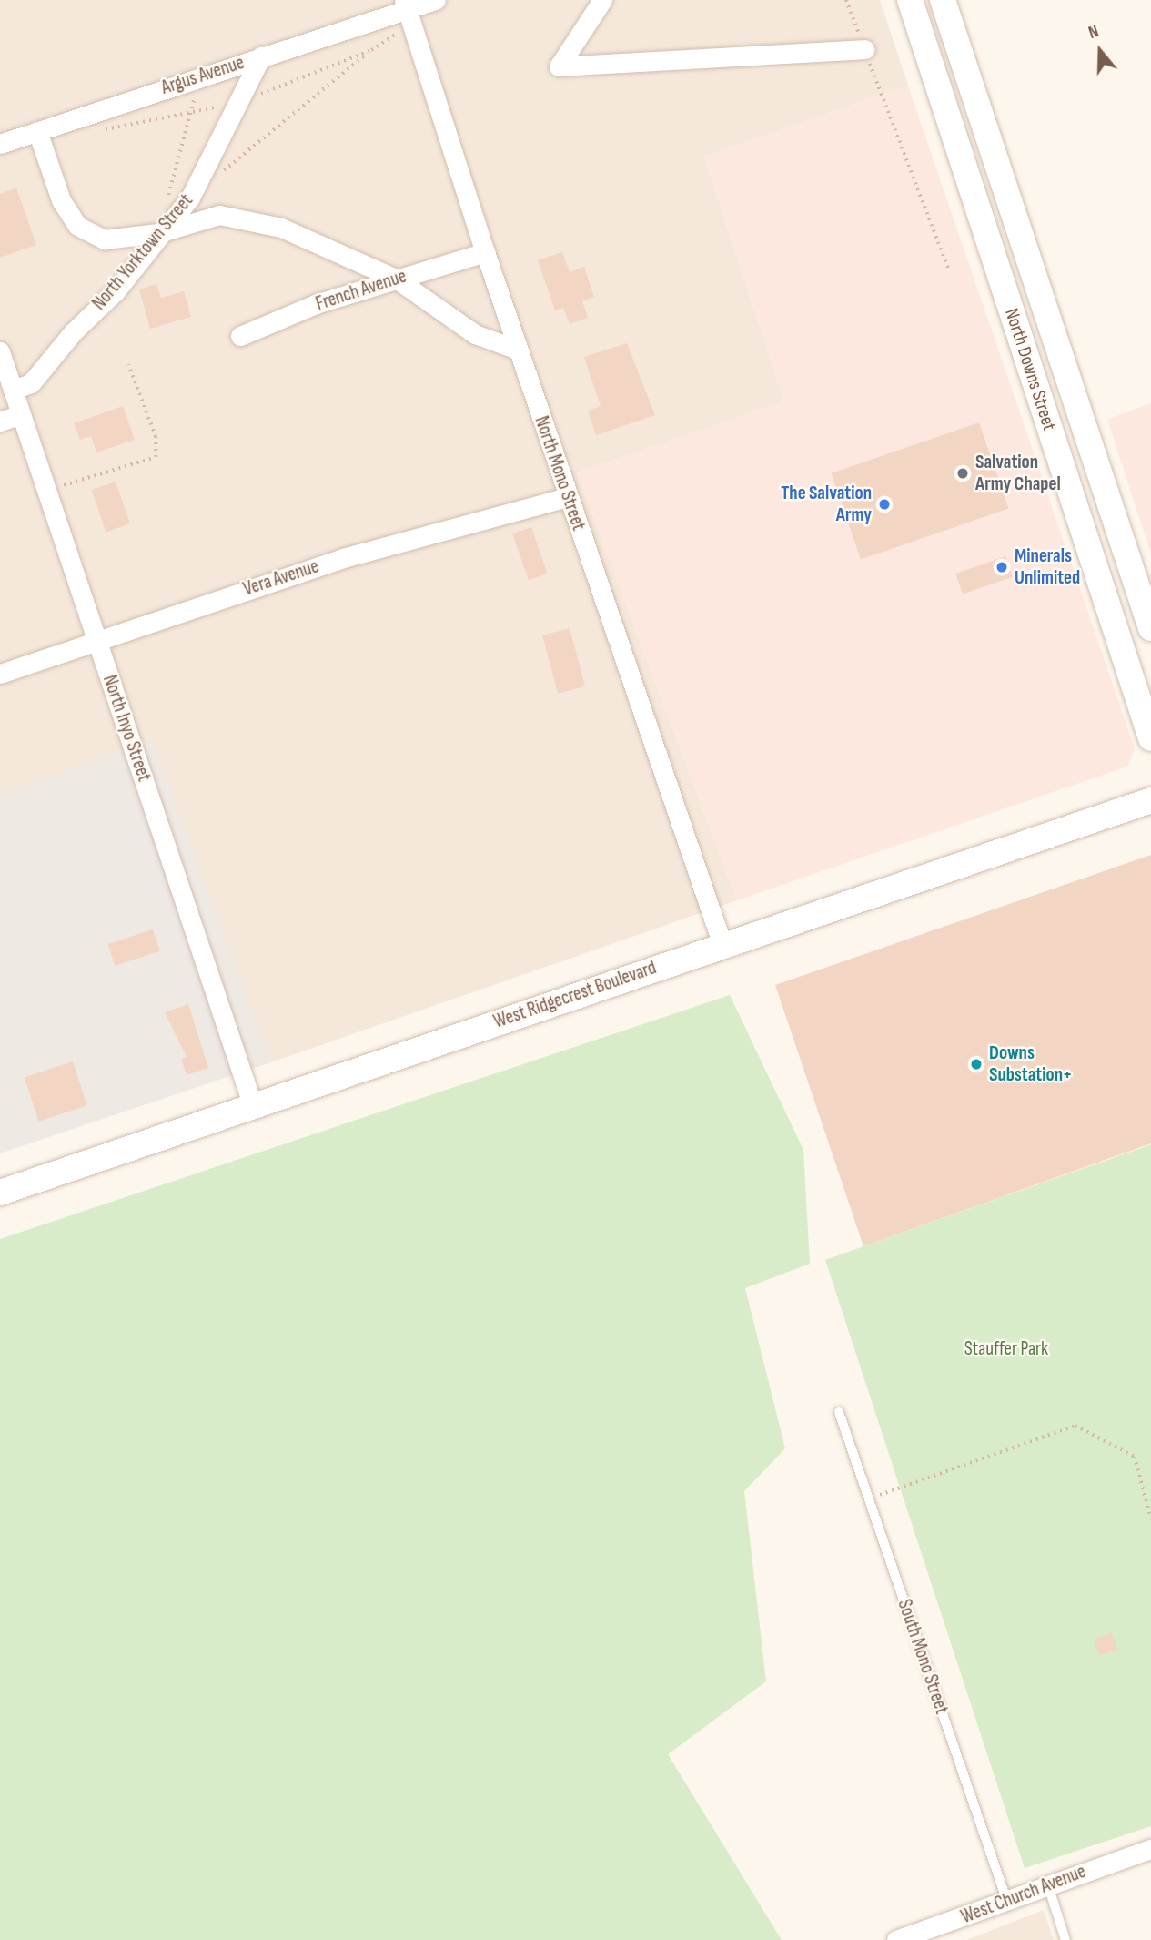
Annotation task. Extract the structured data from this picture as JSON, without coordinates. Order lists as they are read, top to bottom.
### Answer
{
  "streets": {
    "main road": ["North Downs Street", "West Ridgecrest Boulevard"],
    "street": [
      "Argus Avenue",
      "North Yorktown Street",
      "French Avenue",
      "North Mono Street",
      "Vera Avenue",
      "North Inyo Street",
      "West Church Avenue"
    ],
    "lane": ["South Mono Street"]
  },
  "crossings": [
    ["Argus Avenue", "North Yorktown Street"],
    ["Argus Avenue", "North Mono Street"],
    ["North Yorktown Street", "North Inyo Street"],
    ["French Avenue", "North Mono Street"],
    ["North Mono Street", "Vera Avenue"],
    ["North Mono Street", "West Ridgecrest Boulevard"],
    ["Vera Avenue", "North Inyo Street"],
    ["North Inyo Street", "West Ridgecrest Boulevard"],
    ["South Mono Street", "West Church Avenue"]
  ],
  "parks": ["Stauffer Park"],
  "places": [
    "Salvation Army Chapel",
    "The Salvation Army",
    "Minerals Unlimited",
    "Downs Substation+"
  ],
  "north": "top"
}
